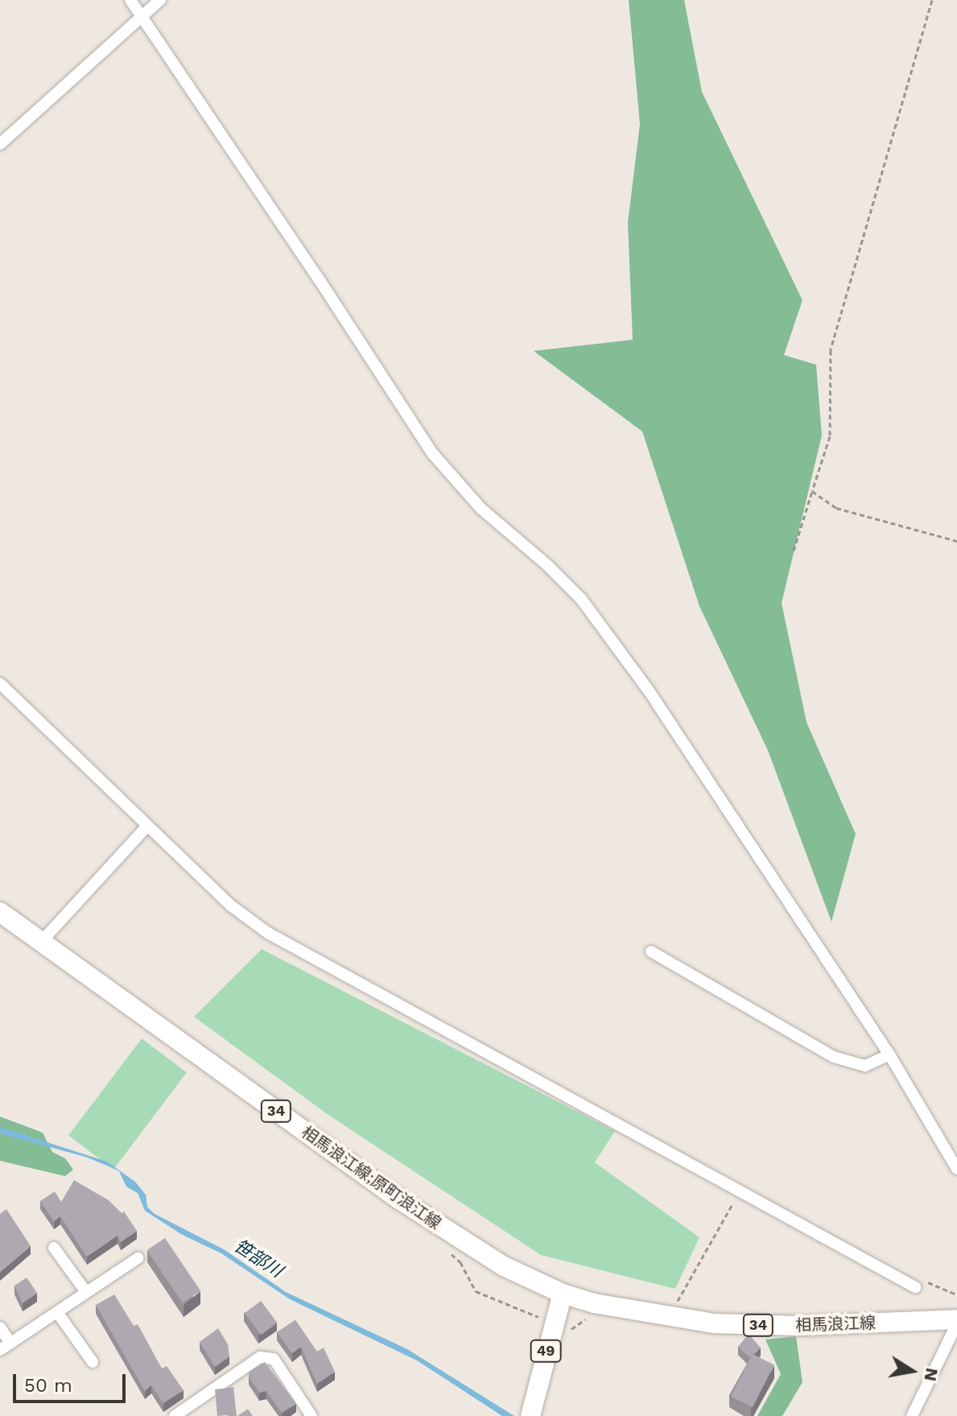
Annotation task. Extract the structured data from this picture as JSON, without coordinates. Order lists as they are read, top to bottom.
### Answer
{
  "streets": {
    "main road": [
      "34",
      "相馬浪江線;原町浪江線",
      "相馬浪江線",
      "49"
    ]
  },
  "crossings": [
    ["相馬浪江線;原町浪江線", "相馬浪江線"],
    ["相馬浪江線;原町浪江線", "49"],
    ["相馬浪江線", "49"]
  ],
  "water": ["笹部川"],
  "scale_bar": "50 m",
  "north": "right"
}
